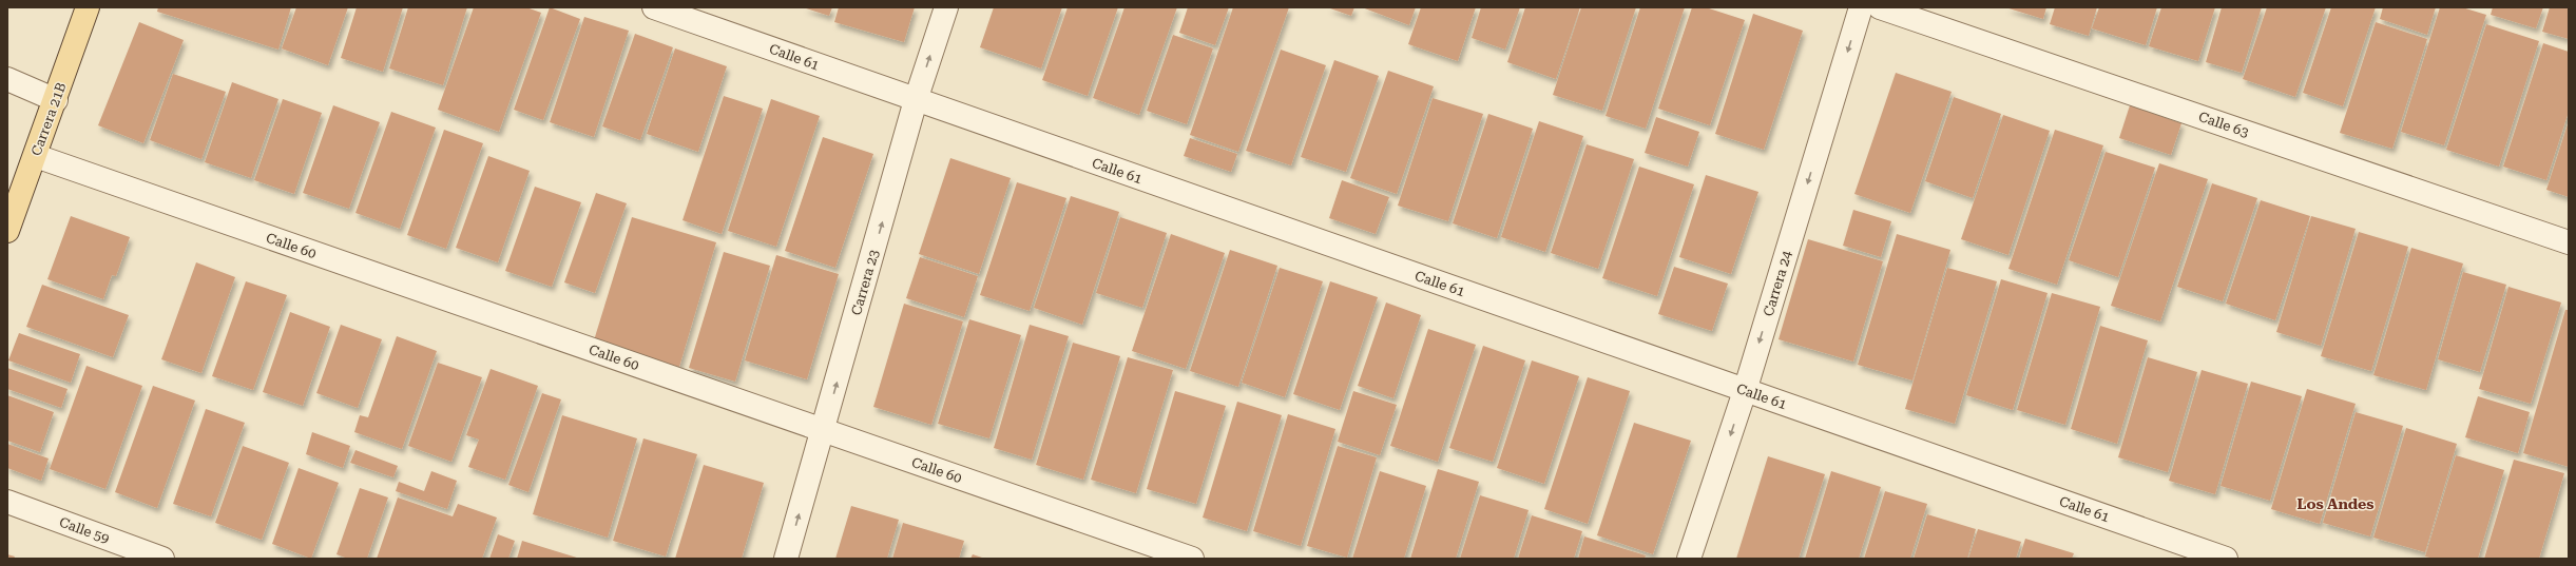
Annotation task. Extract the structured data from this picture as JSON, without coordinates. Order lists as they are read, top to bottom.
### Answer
{
  "streets": {
    "main road": ["Carrera 21B"],
    "street": [
      "Calle 61",
      "Calle 63",
      "Calle 60",
      "Carrera 23",
      "Carrera 24",
      "Calle 59"
    ]
  },
  "crossings": [
    ["Calle 61", "Carrera 23"],
    ["Calle 61", "Carrera 24"],
    ["Carrera 21B", "Calle 60"],
    ["Calle 60", "Carrera 23"]
  ],
  "one_way": ["Carrera 23", "Carrera 24"],
  "districts": ["Los Andes"]
}
